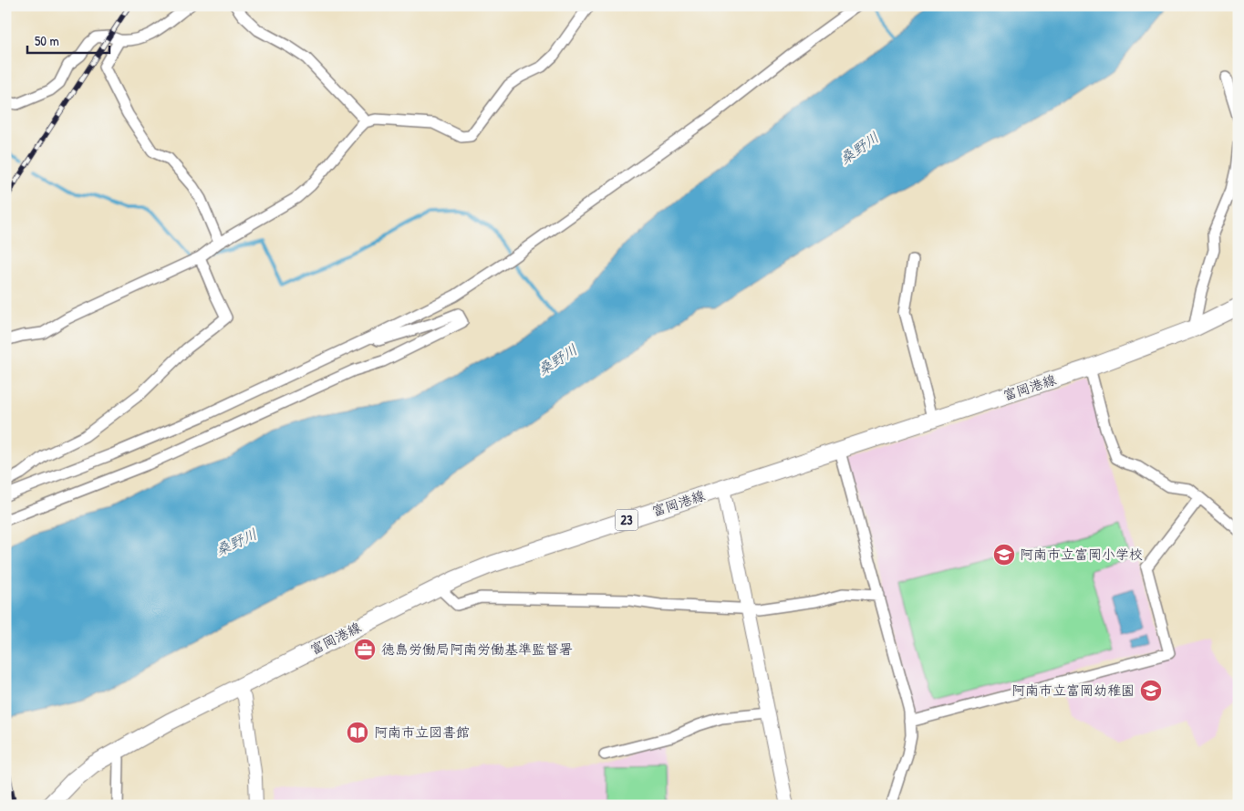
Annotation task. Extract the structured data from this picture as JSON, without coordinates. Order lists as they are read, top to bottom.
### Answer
{
  "streets": {
    "main road": ["富岡港線", "23"]
  },
  "water": ["桑野川"],
  "places": {
    "school or university": ["阿南市立富岡小学校", "阿南市立富岡幼稚園"],
    "office": ["徳島労働局阿南労働基準監督署"],
    "library": ["阿南市立図書館"]
  },
  "scale_bar": "50 m"
}
